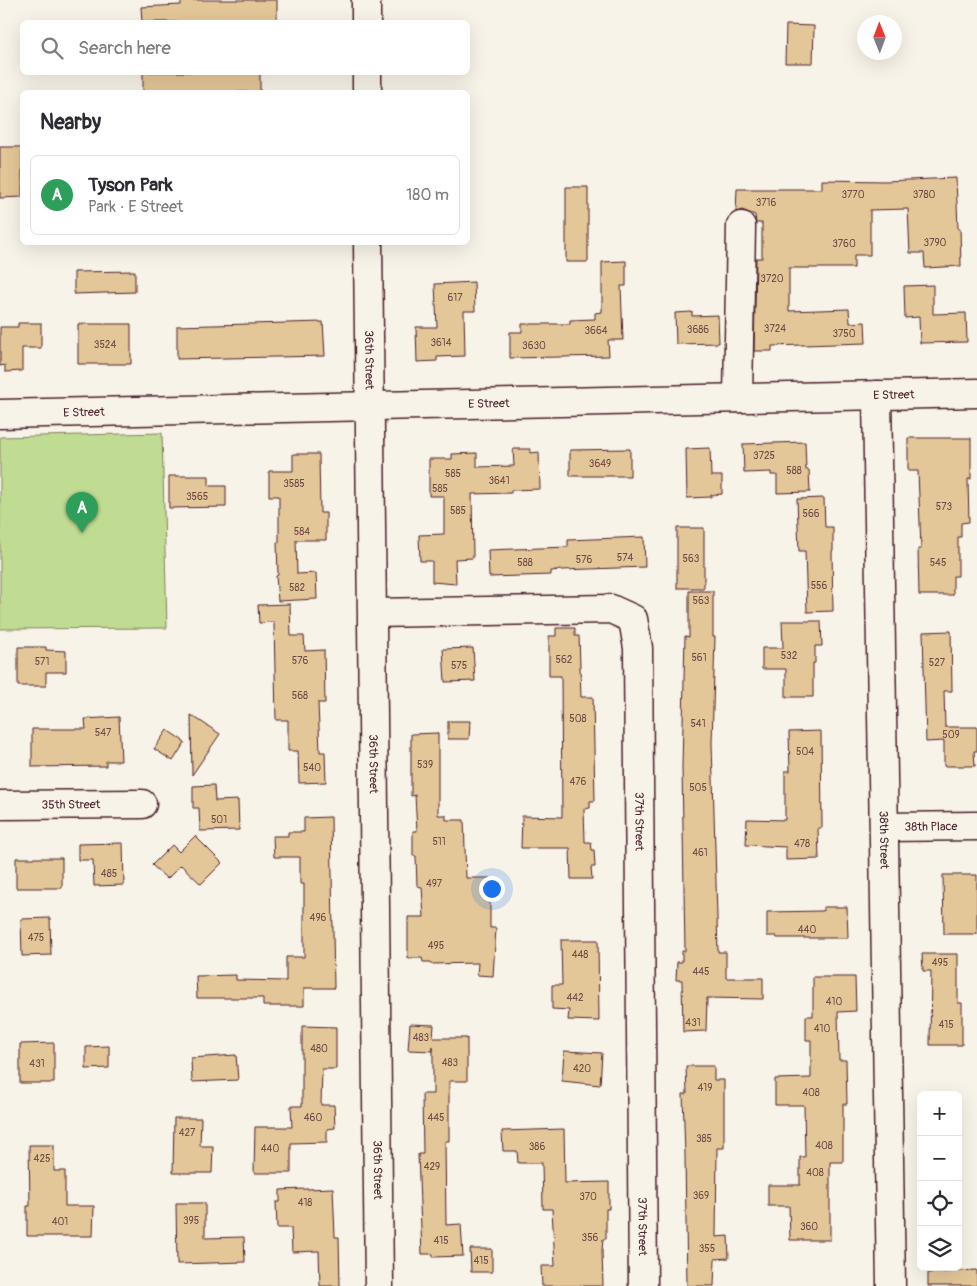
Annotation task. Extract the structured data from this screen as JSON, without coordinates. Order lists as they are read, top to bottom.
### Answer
{
  "streets": {
    "street": [
      "36th Street",
      "E Street",
      "35th Street",
      "37th Street",
      "38th Place",
      "38th Street"
    ]
  },
  "crossings": [
    ["36th Street", "E Street"],
    ["36th Street", "37th Street"],
    ["E Street", "38th Street"],
    ["38th Place", "38th Street"]
  ],
  "house_numbers": [
    "3770",
    "3780",
    "3716",
    "3790",
    "3760",
    "3720",
    "617",
    "3724",
    "3686",
    "3664",
    "3750",
    "3614",
    "3524",
    "3630",
    "3725",
    "3649",
    "588",
    "585",
    "3641",
    "3585",
    "585",
    "3565",
    "573",
    "585",
    "566",
    "584",
    "574",
    "563",
    "576",
    "588",
    "545",
    "556",
    "582",
    "563",
    "532",
    "561",
    "562",
    "576",
    "571",
    "527",
    "575",
    "568",
    "508",
    "541",
    "547",
    "509",
    "504",
    "539",
    "540",
    "476",
    "505",
    "501",
    "511",
    "478",
    "461",
    "485",
    "497",
    "496",
    "440",
    "475",
    "495",
    "448",
    "495",
    "445",
    "442",
    "410",
    "431",
    "415",
    "410",
    "483",
    "480",
    "483",
    "431",
    "420",
    "419",
    "408",
    "460",
    "445",
    "427",
    "385",
    "408",
    "386",
    "440",
    "425",
    "429",
    "408",
    "369",
    "370",
    "418",
    "395",
    "401",
    "360",
    "356",
    "415",
    "355",
    "415"
  ],
  "north": "top",
  "page": {
    "search": "Search here",
    "heading": "Nearby",
    "list": [
      {
        "mark": "A",
        "name": "Tyson Park",
        "note": "Park · E Street",
        "value": "180 m"
      }
    ],
    "pins": "A",
    "map_buttons": ["+", "−"]
  }
}
